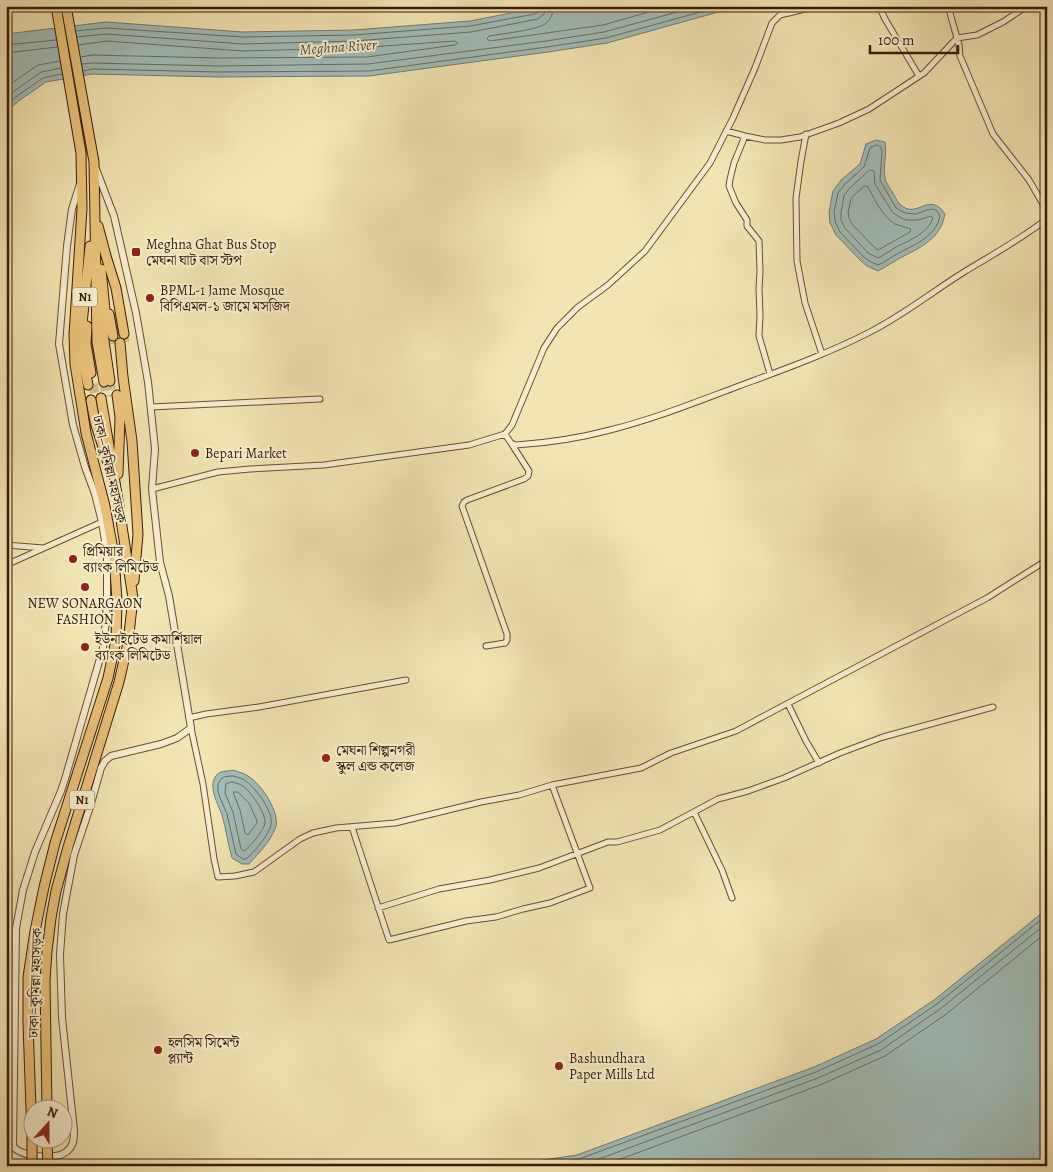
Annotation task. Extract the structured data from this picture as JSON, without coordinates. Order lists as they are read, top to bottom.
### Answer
{
  "streets": {
    "highway": ["N1", "ঢাকা–কুমিল্লা মহাসড়ক"]
  },
  "water": ["Meghna River"],
  "places": {
    "transit": ["Meghna Ghat Bus Stop মেঘনা ঘাট বাস স্টপ"],
    "other": [
      "BPML-1 Jame Mosque বিপিএমল-১ জামে মসজিদ",
      "Bepari Market",
      "প্রিমিয়ার ব্যাংক লিমিটেড",
      "NEW SONARGAON FASHION",
      "ইউনাইটেড কমার্শিয়াল ব্যাংক লিমিটেড",
      "মেঘনা শিল্পনগরী স্কুল এন্ড কলেজ",
      "হলসিম সিমেন্ট প্ল্যান্ট",
      "Bashundhara Paper Mills Ltd"
    ]
  },
  "scale_bar": "100 m",
  "north": "top"
}
